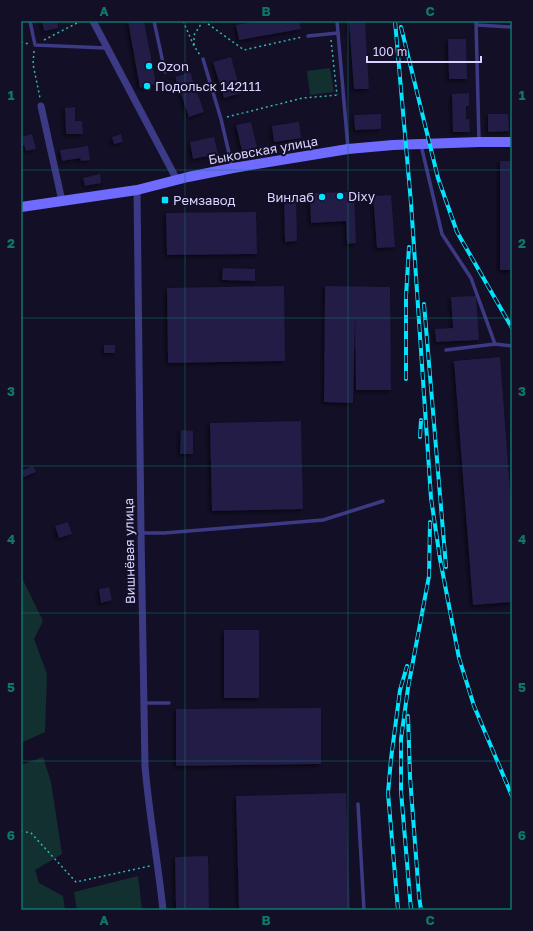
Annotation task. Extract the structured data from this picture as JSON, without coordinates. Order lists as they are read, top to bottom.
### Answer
{
  "streets": {
    "street": ["Быковская улица", "Вишнёвая улица"]
  },
  "crossings": [
    ["Быковская улица", "Вишнёвая улица"]
  ],
  "places": {
    "other": [
      "Ozon",
      "Подольск 142111",
      "Dixy",
      "Винлаб"
    ],
    "transit": ["Ремзавод"]
  },
  "scale_bar": "100 m",
  "grid": {
    "columns": ["A", "B", "C"],
    "rows": [
      "1",
      "2",
      "3",
      "4",
      "5",
      "6"
    ]
  }
}
